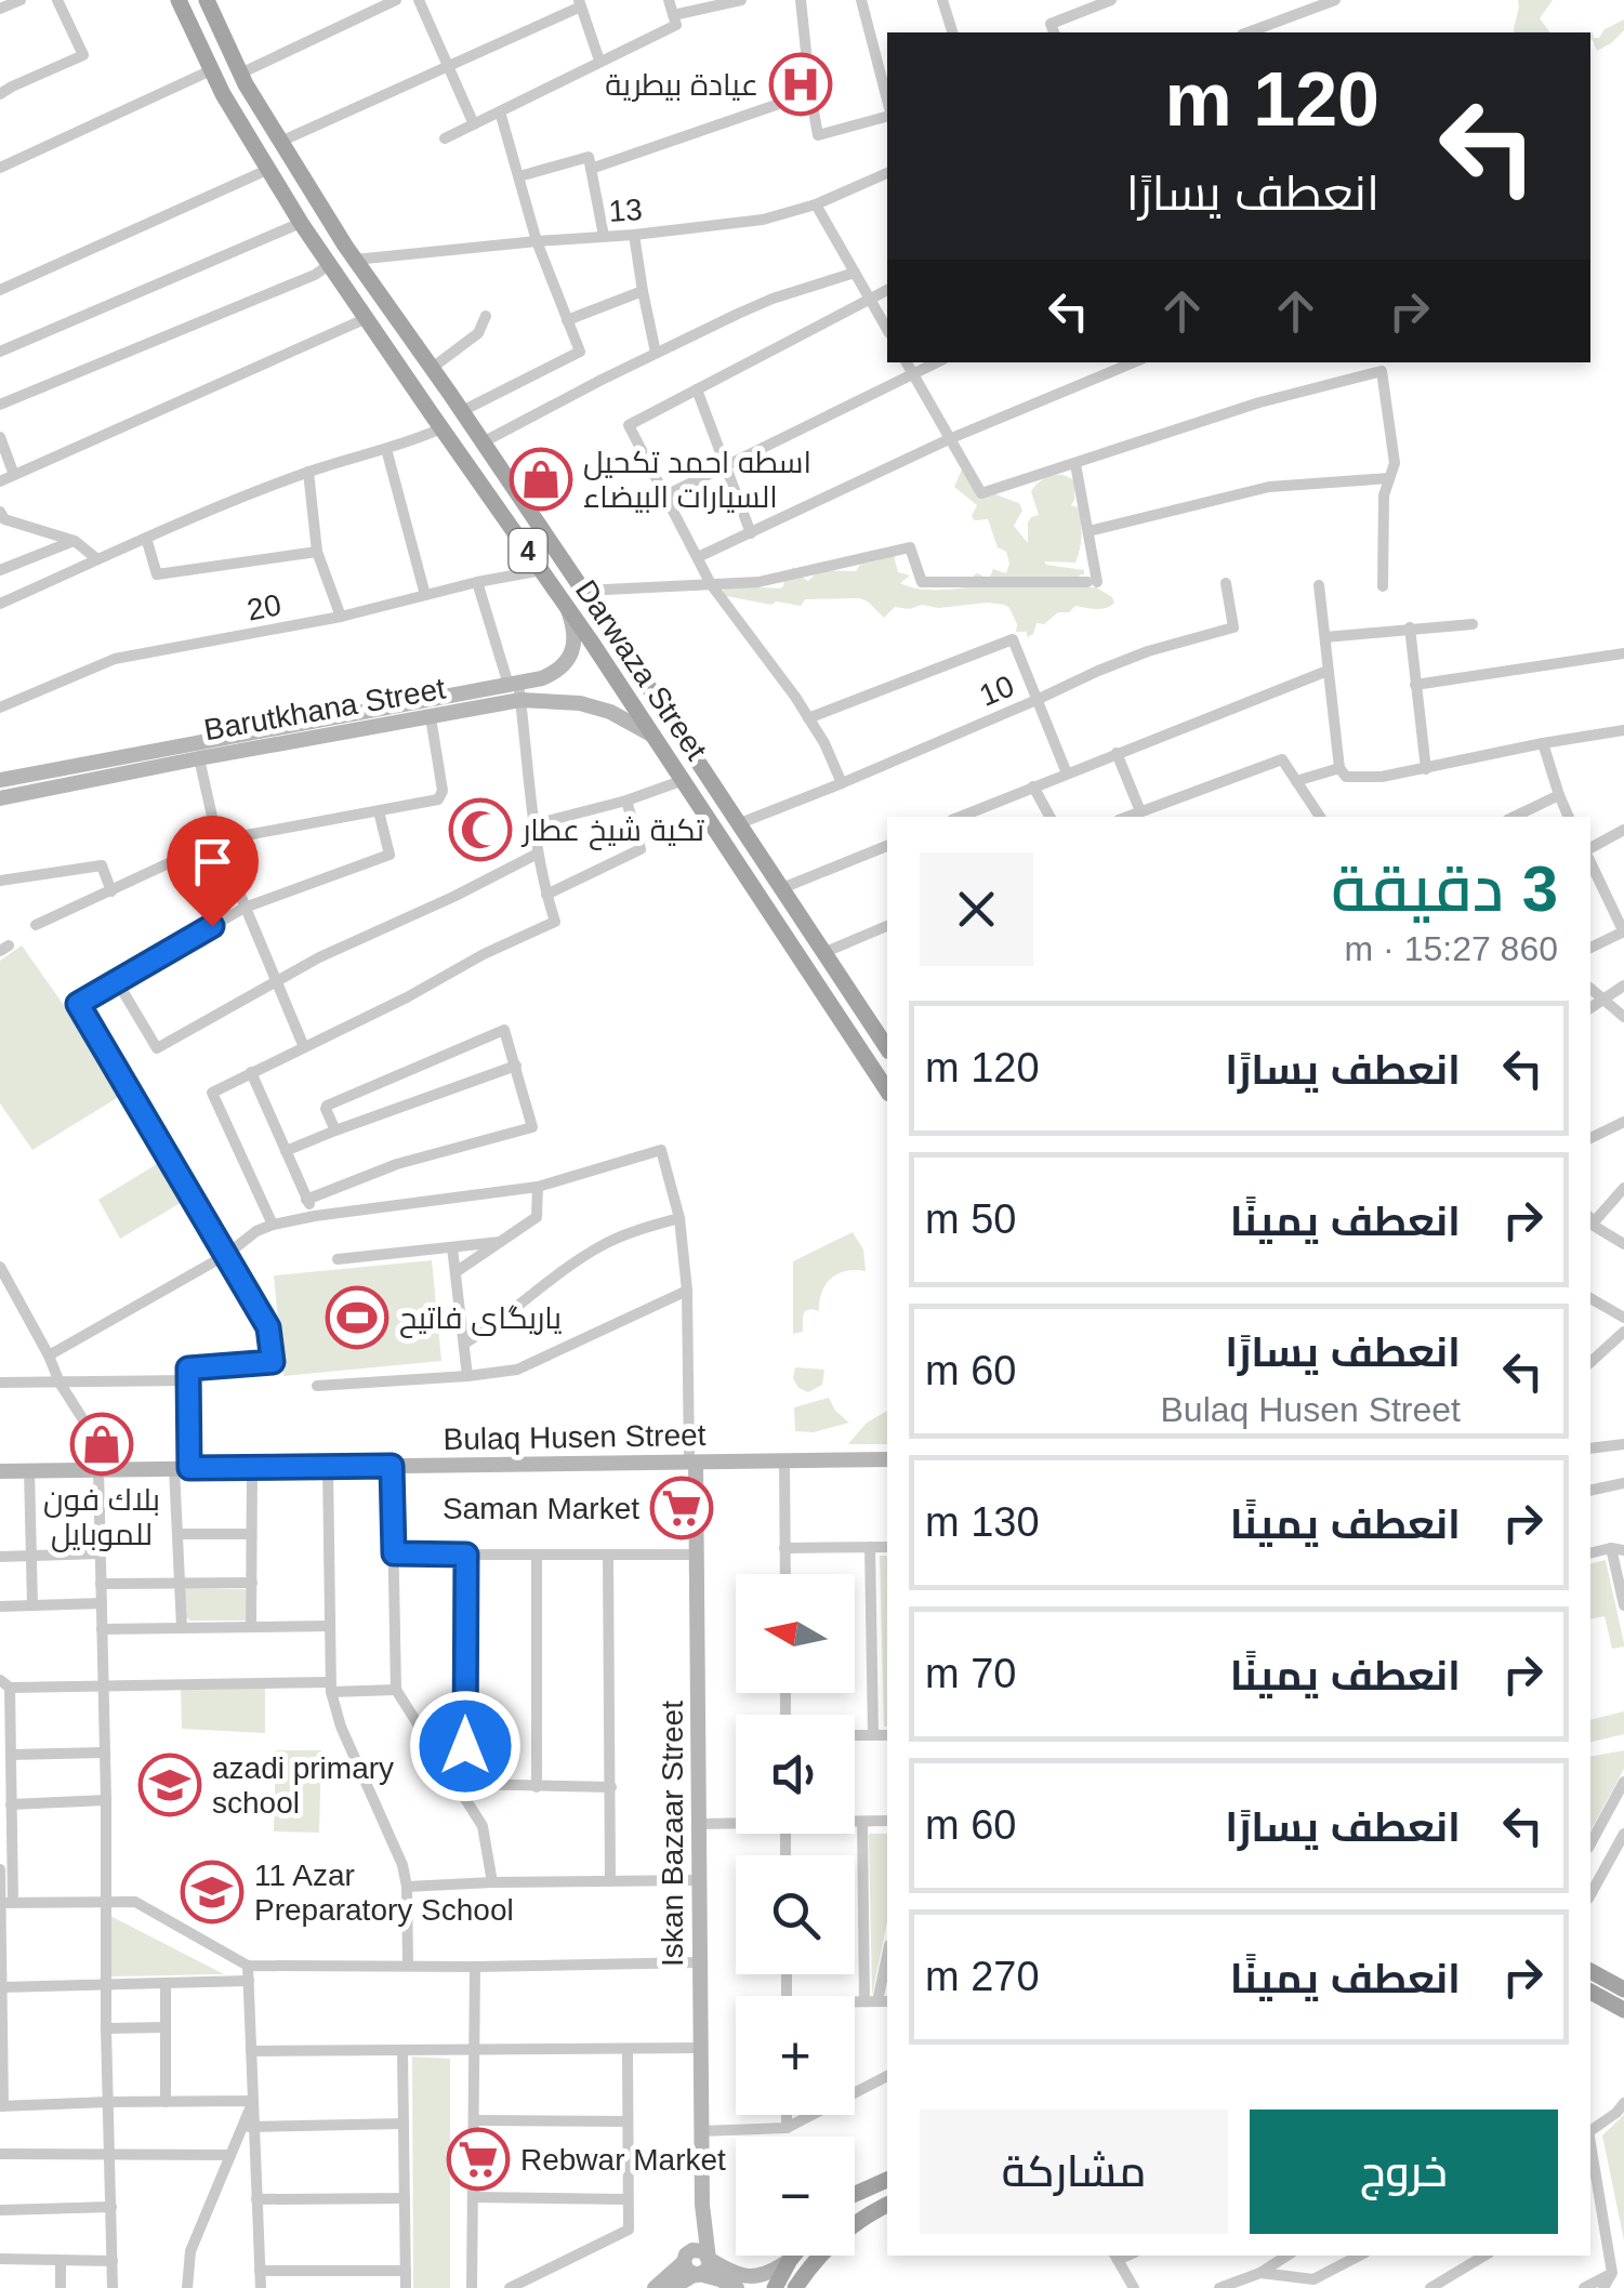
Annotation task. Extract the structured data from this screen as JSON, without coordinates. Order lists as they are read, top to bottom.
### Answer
{
  "streets": {
    "main road": ["4", "Darwaza Street"],
    "street": [
      "13",
      "20",
      "10",
      "Barutkhana Street",
      "Bulaq Husen Street",
      "Iskan Bazaar Street"
    ]
  },
  "crossings": [
    ["13", "Darwaza Street"],
    ["20", "Darwaza Street"],
    ["Darwaza Street", "10"],
    ["Darwaza Street", "Barutkhana Street"],
    ["Bulaq Husen Street", "Iskan Bazaar Street"]
  ],
  "places": {
    "hospital": ["عيادة بيطرية"],
    "shop": ["اسطه احمد تكحيل السيارات البيضاء", "بلاك فون للموبايل"],
    "mosque": ["تكية شيخ عطار"],
    "sports": ["یاریگای فاتیح"],
    "supermarket": ["Saman Market", "Rebwar Market"],
    "school or university": ["azadi primary school", "11 Azar Preparatory School"]
  },
  "north": "left",
  "page": {
    "turn": ["120 m", "انعطف يسارًا"],
    "heading": ["3 دقيقة", "860 m · 15:27"],
    "list": [
      {
        "name": "انعطف يسارًا",
        "value": "120 m"
      },
      {
        "name": "انعطف يمينًا",
        "value": "50 m"
      },
      {
        "name": "انعطف يسارًا",
        "note": "Bulaq Husen Street",
        "value": "60 m"
      },
      {
        "name": "انعطف يمينًا",
        "value": "130 m"
      },
      {
        "name": "انعطف يمينًا",
        "value": "70 m"
      },
      {
        "name": "انعطف يسارًا",
        "value": "60 m"
      },
      {
        "name": "انعطف يمينًا",
        "value": "270 m"
      }
    ],
    "map_buttons": ["+", "−"],
    "buttons": ["خروج", "مشاركة"]
  }
}
